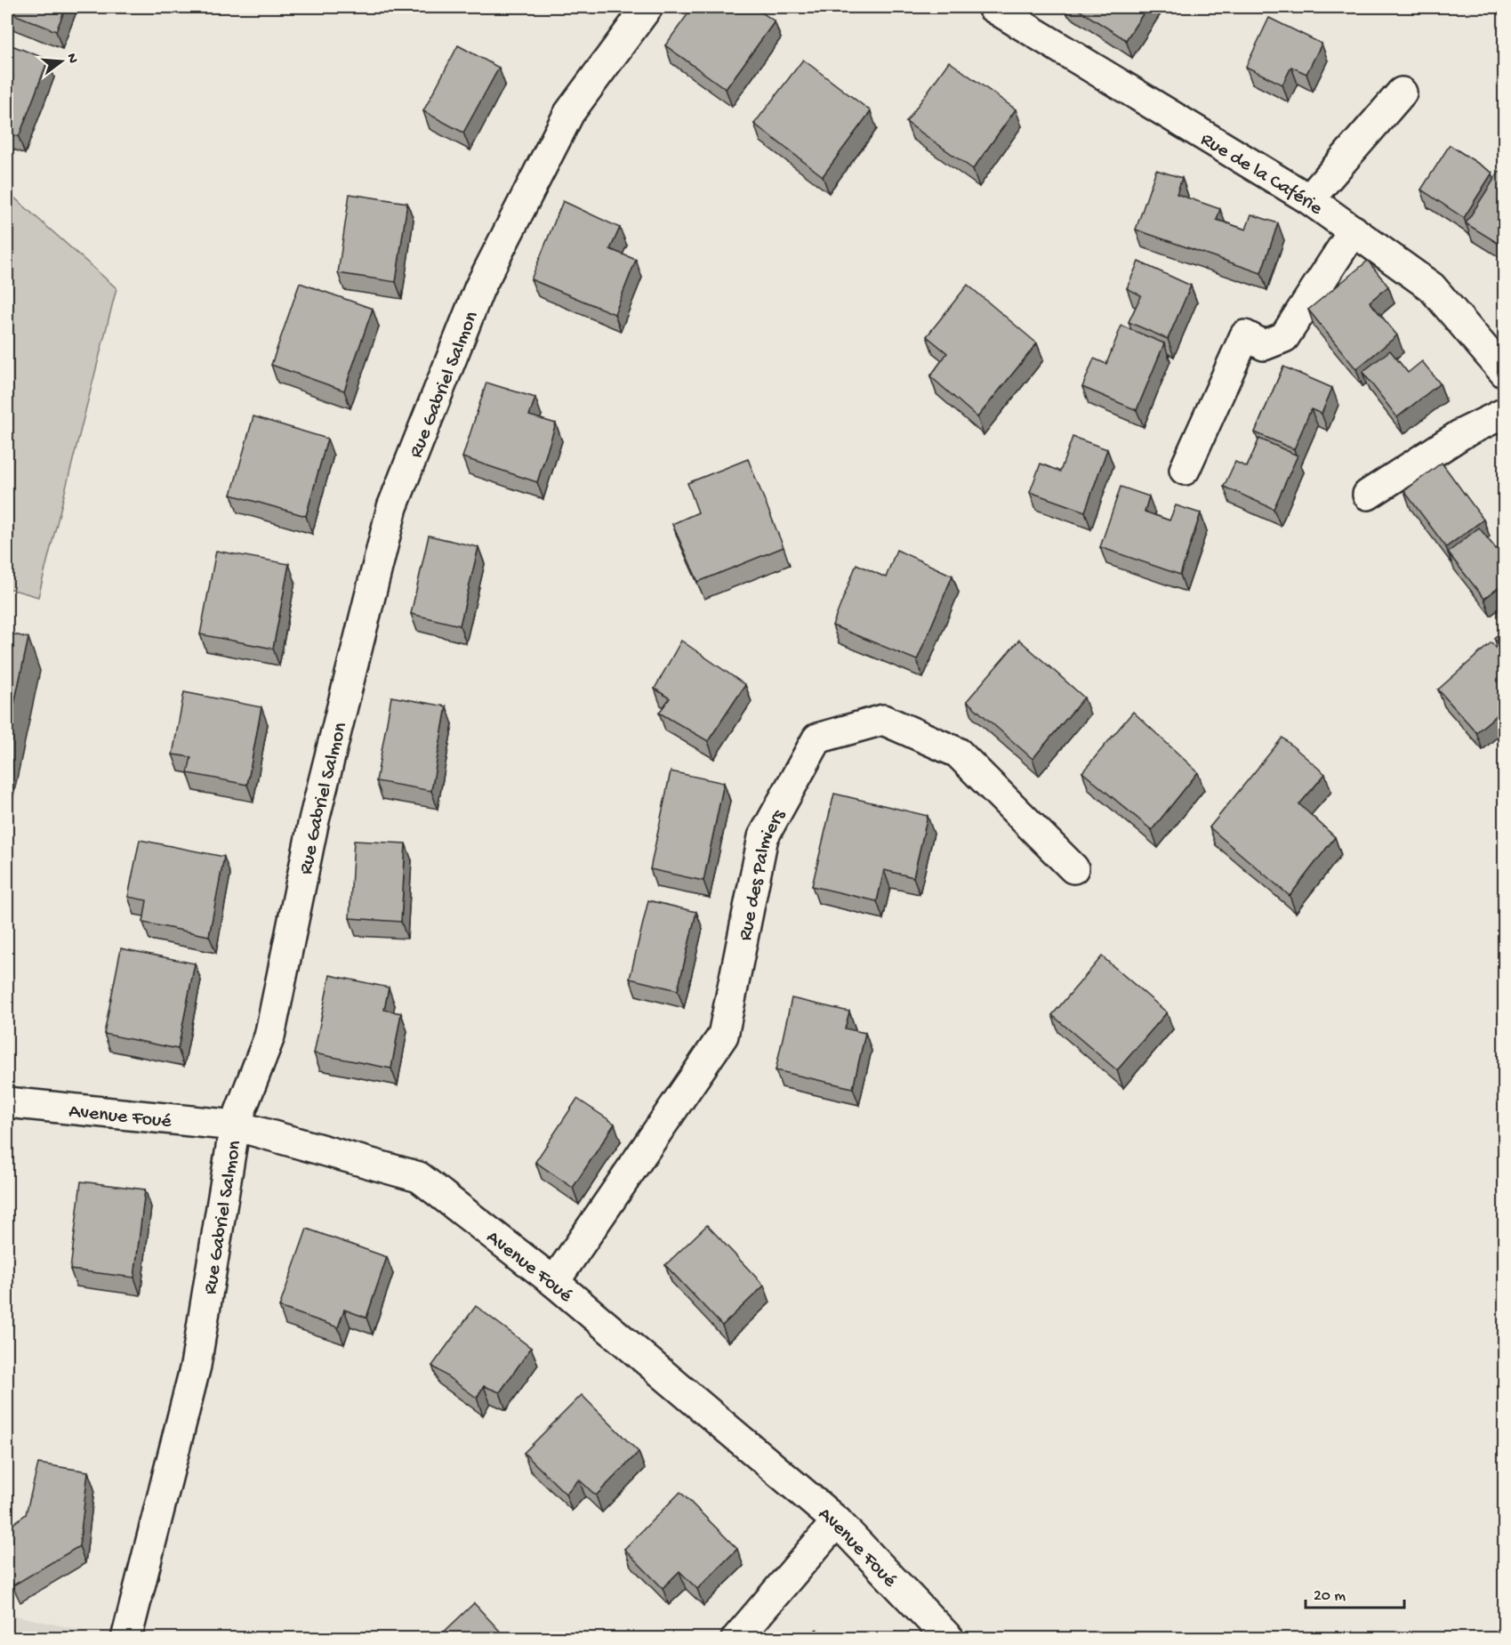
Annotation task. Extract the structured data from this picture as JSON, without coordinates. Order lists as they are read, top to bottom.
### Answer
{
  "streets": {
    "street": [
      "Rue de la Caférie",
      "Rue Gabriel Salmon",
      "Rue des Palmiers",
      "Avenue Foué"
    ]
  },
  "crossings": [
    ["Rue Gabriel Salmon", "Avenue Foué"],
    ["Rue des Palmiers", "Avenue Foué"]
  ],
  "scale_bar": "20 m",
  "north": "right"
}
